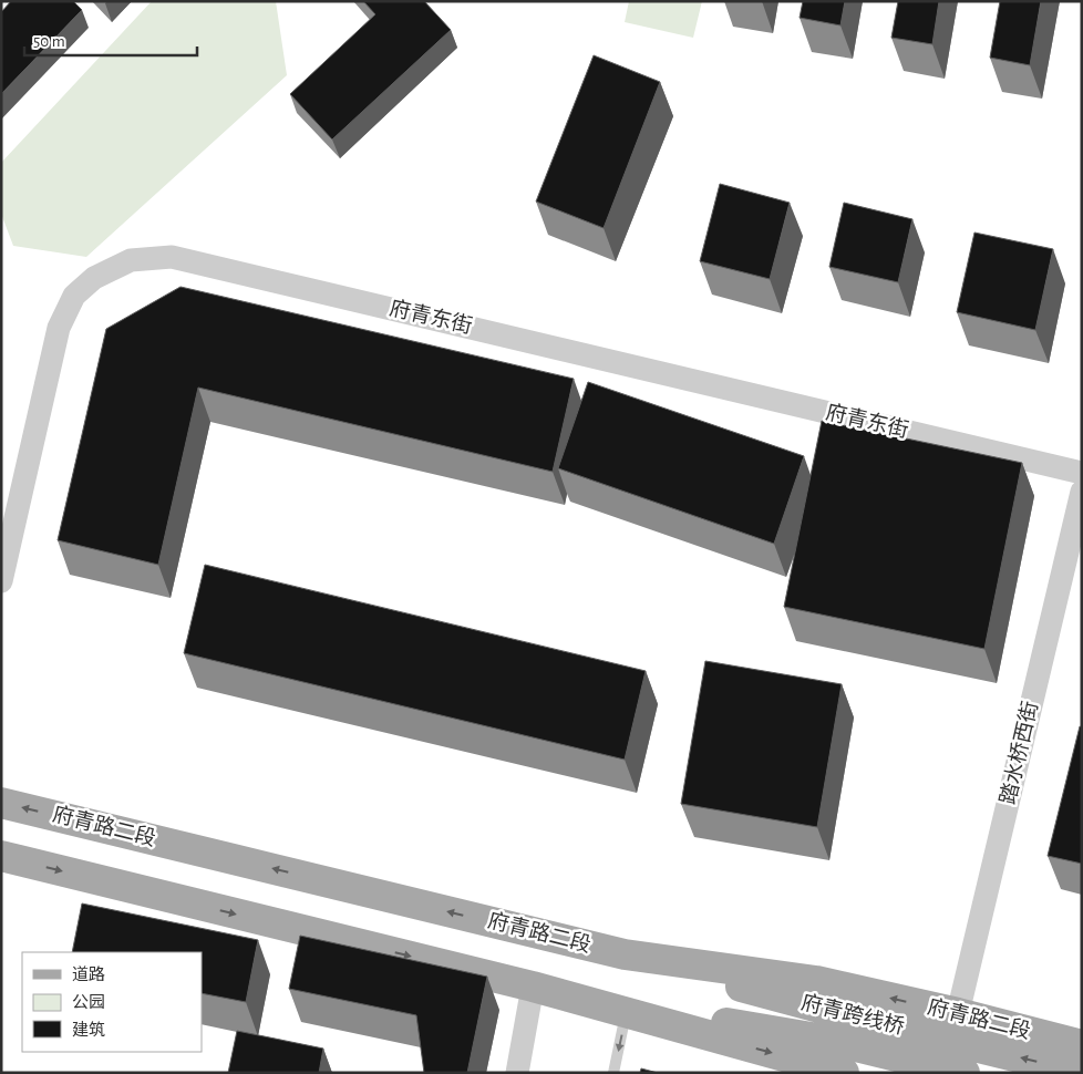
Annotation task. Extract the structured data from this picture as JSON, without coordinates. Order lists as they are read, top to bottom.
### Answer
{
  "streets": {
    "main road": ["府青路二段", "府青跨线桥"],
    "street": ["府青东街", "踏水桥西街"]
  },
  "crossings": [
    ["踏水桥西街", "府青路二段"],
    ["府青路二段", "府青跨线桥"]
  ],
  "legend": ["道路", "公园", "建筑"],
  "scale_bar": "50 m"
}
